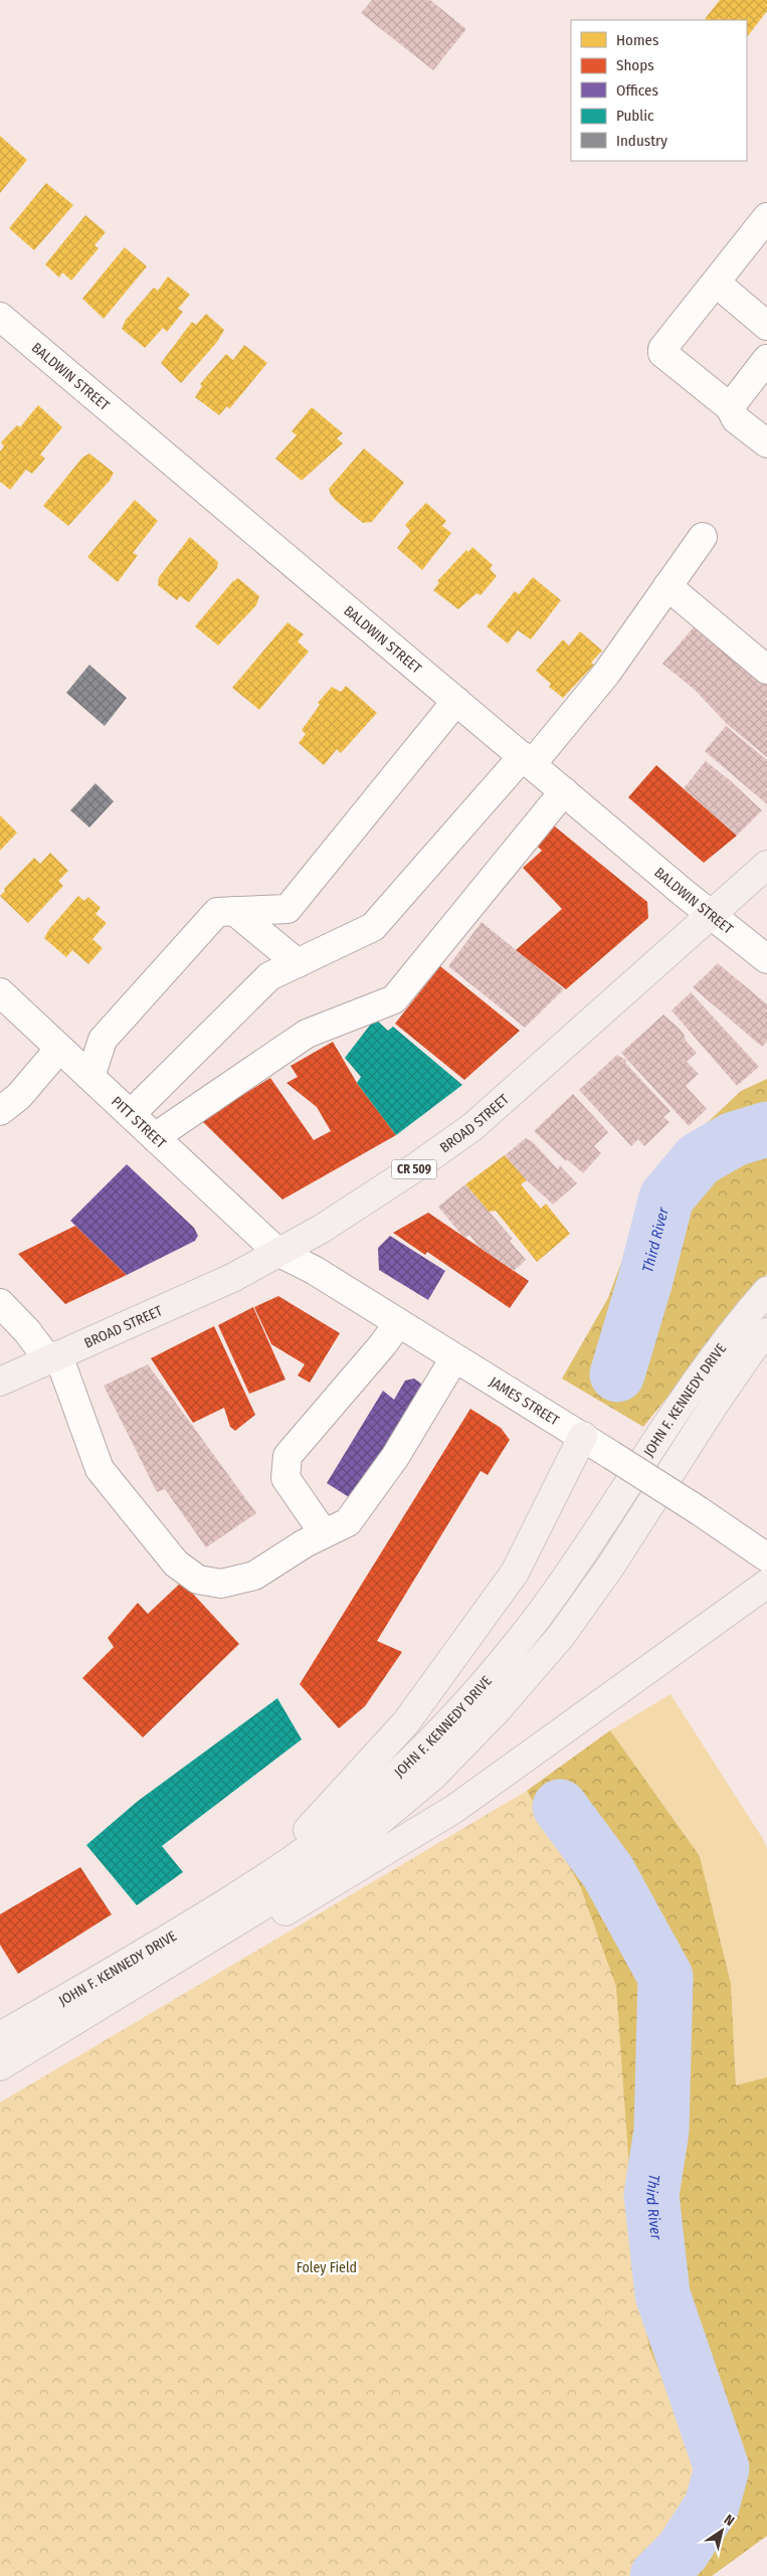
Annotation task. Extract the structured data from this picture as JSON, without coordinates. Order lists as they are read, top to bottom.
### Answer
{
  "streets": {
    "main road": ["BROAD STREET", "CR 509", "JOHN F. KENNEDY DRIVE"],
    "street": ["BALDWIN STREET", "PITT STREET", "JAMES STREET"]
  },
  "crossings": [
    ["BALDWIN STREET", "BROAD STREET"],
    ["PITT STREET", "BROAD STREET"],
    ["PITT STREET", "JAMES STREET"],
    ["BROAD STREET", "JAMES STREET"]
  ],
  "water": ["Third River"],
  "parks": ["Foley Field"],
  "legend": [
    "Homes",
    "Shops",
    "Offices",
    "Public",
    "Industry"
  ],
  "north": "top right"
}
